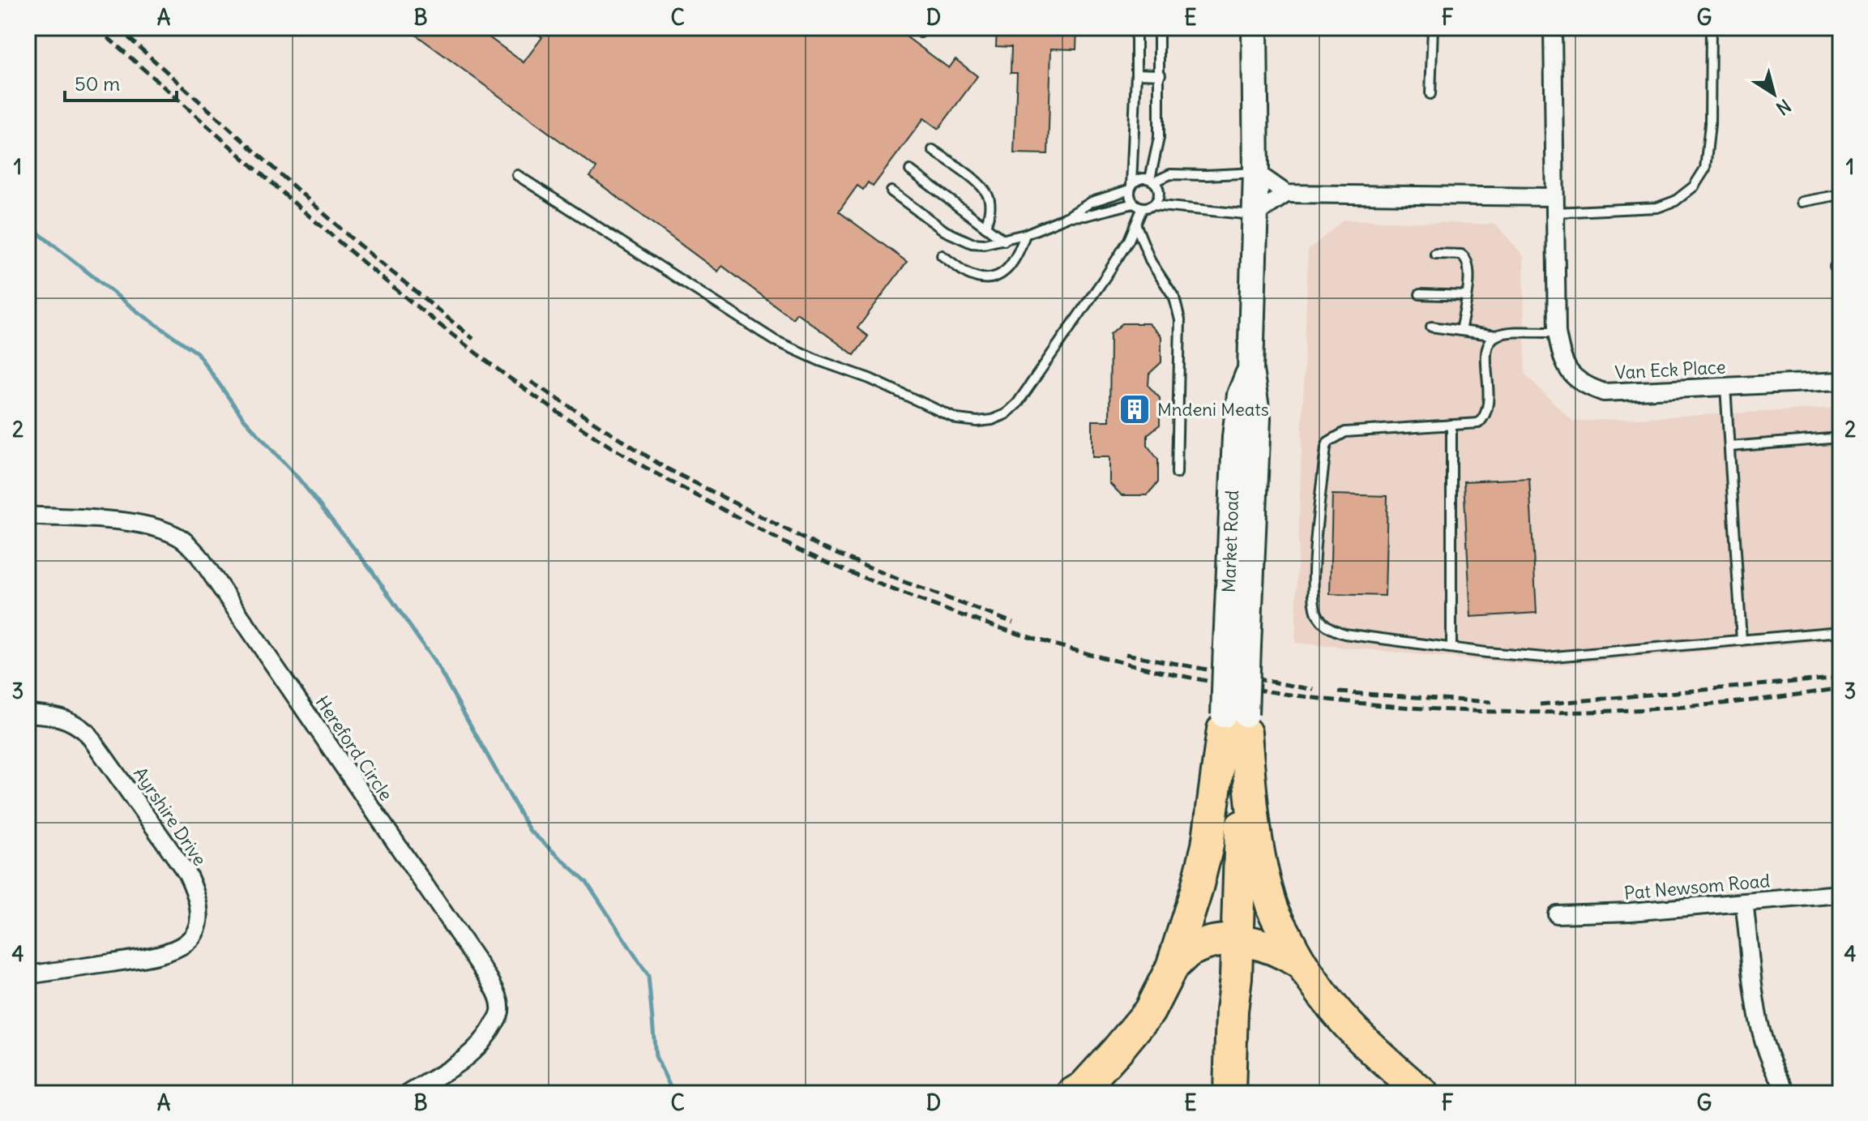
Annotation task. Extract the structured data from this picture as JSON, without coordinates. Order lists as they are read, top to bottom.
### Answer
{
  "streets": {
    "street": [
      "Van Eck Place",
      "Market Road",
      "Hereford Circle",
      "Ayrshire Drive",
      "Pat Newsom Road"
    ]
  },
  "places": {
    "building": ["Mndeni Meats"]
  },
  "scale_bar": "50 m",
  "north": "bottom right",
  "grid": {
    "columns": [
      "A",
      "B",
      "C",
      "D",
      "E",
      "F",
      "G"
    ],
    "rows": [
      "1",
      "2",
      "3",
      "4"
    ]
  }
}
